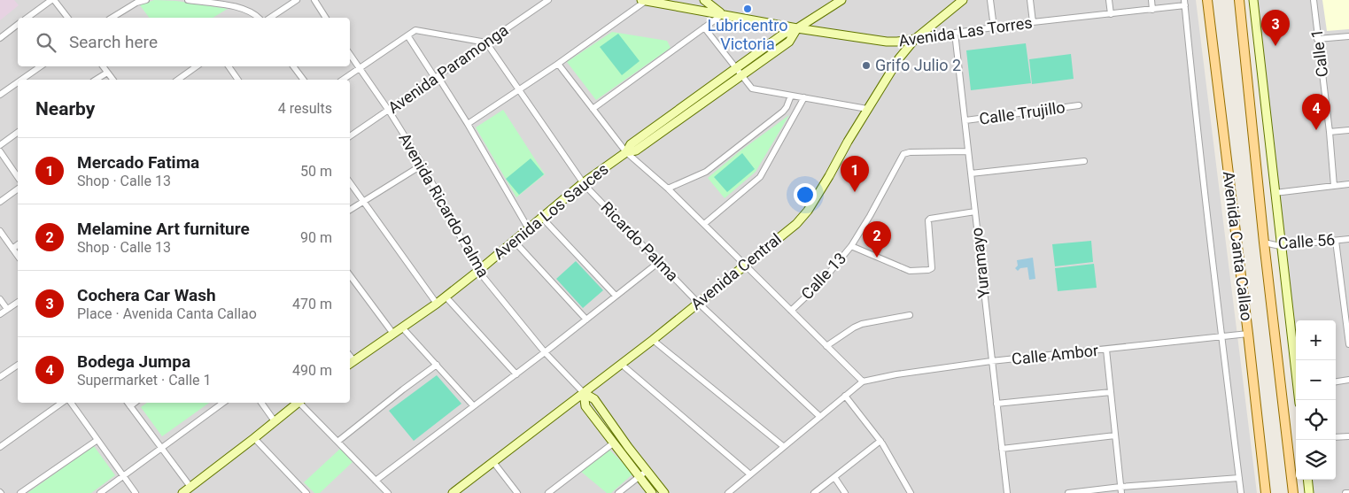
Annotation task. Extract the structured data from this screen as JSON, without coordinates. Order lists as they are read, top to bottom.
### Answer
{
  "streets": {
    "main road": ["Avenida Canta Callao"],
    "street": [
      "Avenida Las Torres",
      "Calle 1",
      "Avenida Paramonga",
      "Calle Trujillo",
      "Avenida Ricardo Palma",
      "Avenida Los Sauces",
      "Ricardo Palma",
      "Calle 56",
      "Yuramayo",
      "Avenida Central",
      "Calle 13",
      "Calle Ambor"
    ]
  },
  "crossings": [
    ["Avenida Las Torres", "Avenida Los Sauces"],
    ["Avenida Las Torres", "Avenida Canta Callao"],
    ["Avenida Las Torres", "Yuramayo"],
    ["Avenida Las Torres", "Avenida Central"],
    ["Avenida Paramonga", "Avenida Ricardo Palma"],
    ["Avenida Paramonga", "Ricardo Palma"],
    ["Calle Trujillo", "Yuramayo"],
    ["Avenida Ricardo Palma", "Avenida Los Sauces"],
    ["Avenida Ricardo Palma", "Avenida Central"],
    ["Avenida Los Sauces", "Ricardo Palma"],
    ["Ricardo Palma", "Avenida Central"],
    ["Calle 56", "Avenida Canta Callao"],
    ["Avenida Canta Callao", "Calle Ambor"],
    ["Yuramayo", "Calle 13"],
    ["Yuramayo", "Calle Ambor"]
  ],
  "places": ["Lubricentro Victoria", "Grifo Julio 2"],
  "page": {
    "pins": [
      "3",
      "4",
      "1",
      "2"
    ],
    "search": "Search here",
    "heading": ["Nearby", "4 results"],
    "list": [
      {
        "mark": "1",
        "name": "Mercado Fatima",
        "note": "Shop · Calle 13",
        "value": "50 m"
      },
      {
        "mark": "2",
        "name": "Melamine Art furniture",
        "note": "Shop · Calle 13",
        "value": "90 m"
      },
      {
        "mark": "3",
        "name": "Cochera Car Wash",
        "note": "Place · Avenida Canta Callao",
        "value": "470 m"
      },
      {
        "mark": "4",
        "name": "Bodega Jumpa",
        "note": "Supermarket · Calle 1",
        "value": "490 m"
      }
    ],
    "map_buttons": ["+", "−"]
  }
}
